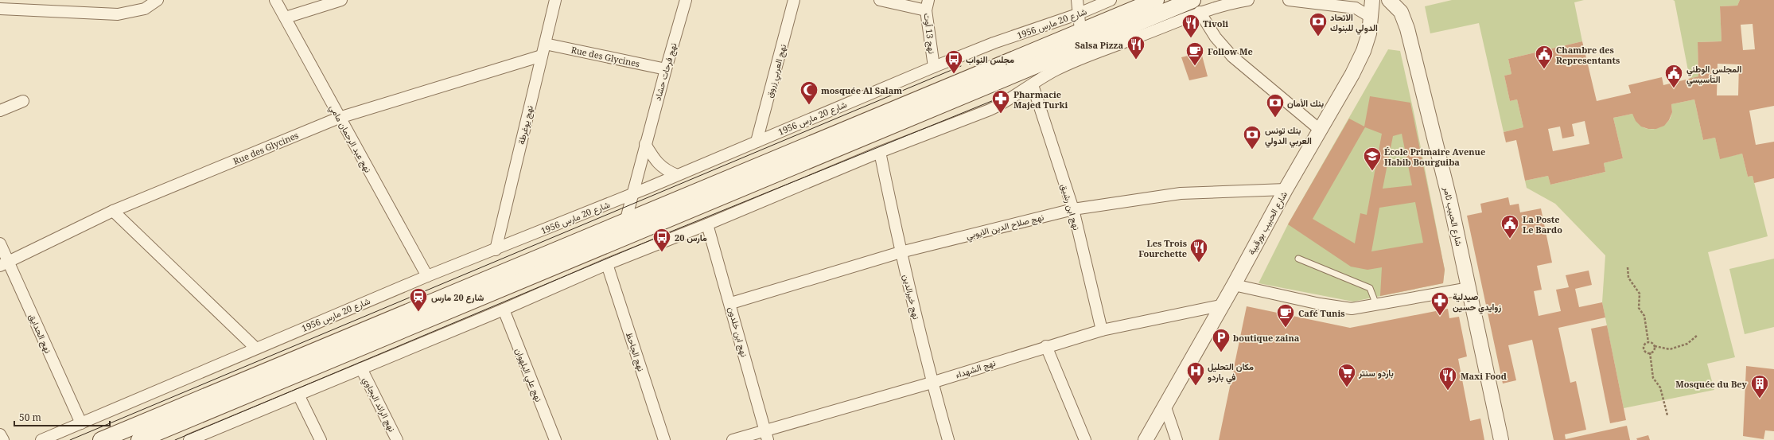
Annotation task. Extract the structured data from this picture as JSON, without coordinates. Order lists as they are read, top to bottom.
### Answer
{
  "streets": {
    "main road": ["شارع 20 مارس 1956"],
    "street": [
      "نهج 13 أوت",
      "Rue des Glycines",
      "نهج العربي زروق",
      "نهج فرحات حشاد",
      "نهج يوغرطة",
      "نهج عبد الرحمان مامي",
      "نهج ابن رشيق",
      "شارع الحبيب ثامر",
      "شارع الحبيب بورقيبة",
      "نهج صلاح الدين الايوبي",
      "نهج خيرالدين",
      "نهج ابن خلدون",
      "نهج الحدايق",
      "نهج الجاحظ",
      "نهج الشهداء",
      "نهج علي البلهوان",
      "نهج الرائد البجاوي"
    ]
  },
  "crossings": [
    ["شارع 20 مارس 1956", "نهج 13 أوت"],
    ["شارع 20 مارس 1956", "نهج العربي زروق"],
    ["شارع 20 مارس 1956", "نهج فرحات حشاد"],
    ["شارع 20 مارس 1956", "نهج يوغرطة"],
    ["شارع 20 مارس 1956", "نهج عبد الرحمان مامي"],
    ["شارع 20 مارس 1956", "نهج ابن رشيق"],
    ["شارع 20 مارس 1956", "نهج خيرالدين"],
    ["شارع 20 مارس 1956", "نهج ابن خلدون"],
    ["شارع 20 مارس 1956", "نهج الحدايق"],
    ["شارع 20 مارس 1956", "نهج الجاحظ"],
    ["شارع 20 مارس 1956", "نهج علي البلهوان"],
    ["شارع 20 مارس 1956", "نهج الرائد البجاوي"],
    ["Rue des Glycines", "نهج فرحات حشاد"],
    ["Rue des Glycines", "نهج يوغرطة"],
    ["Rue des Glycines", "نهج عبد الرحمان مامي"],
    ["Rue des Glycines", "نهج الحدايق"],
    ["نهج ابن رشيق", "نهج صلاح الدين الايوبي"],
    ["نهج ابن رشيق", "نهج الشهداء"],
    ["شارع الحبيب بورقيبة", "نهج صلاح الدين الايوبي"],
    ["شارع الحبيب بورقيبة", "نهج الشهداء"],
    ["نهج صلاح الدين الايوبي", "نهج خيرالدين"],
    ["نهج صلاح الدين الايوبي", "نهج ابن خلدون"],
    ["نهج خيرالدين", "نهج الشهداء"],
    ["نهج ابن خلدون", "نهج الشهداء"]
  ],
  "places": {
    "bank": ["الاتحاد الدولي للبنوك", "بنك الأمان", "بنك تونس العربي الدولي"],
    "restaurant": [
      "Tivoli",
      "Salsa Pizza",
      "Les Trois Fourchette",
      "Maxi Food"
    ],
    "cafe": ["Follow Me", "Café Tunis"],
    "public building": ["Chambre des Representants", "المجلس الوطني التأسيسي", "La Poste Le Bardo"],
    "bus stop": ["مجلس النواب", "20 مارس"],
    "mosque": ["mosquée Al Salam"],
    "pharmacy": ["Pharmacie Majed Turki", "صيدلية زوايدي حسين"],
    "school or university": ["École Primaire Avenue Habib Bourguiba"],
    "station": ["شارع 20 مارس"],
    "parking": ["boutique zaina"],
    "hospital": ["مكان التحليل في باردو"],
    "supermarket": ["باردو سنتر"],
    "building": ["Mosquée du Bey"]
  },
  "scale_bar": "50 m"
}
